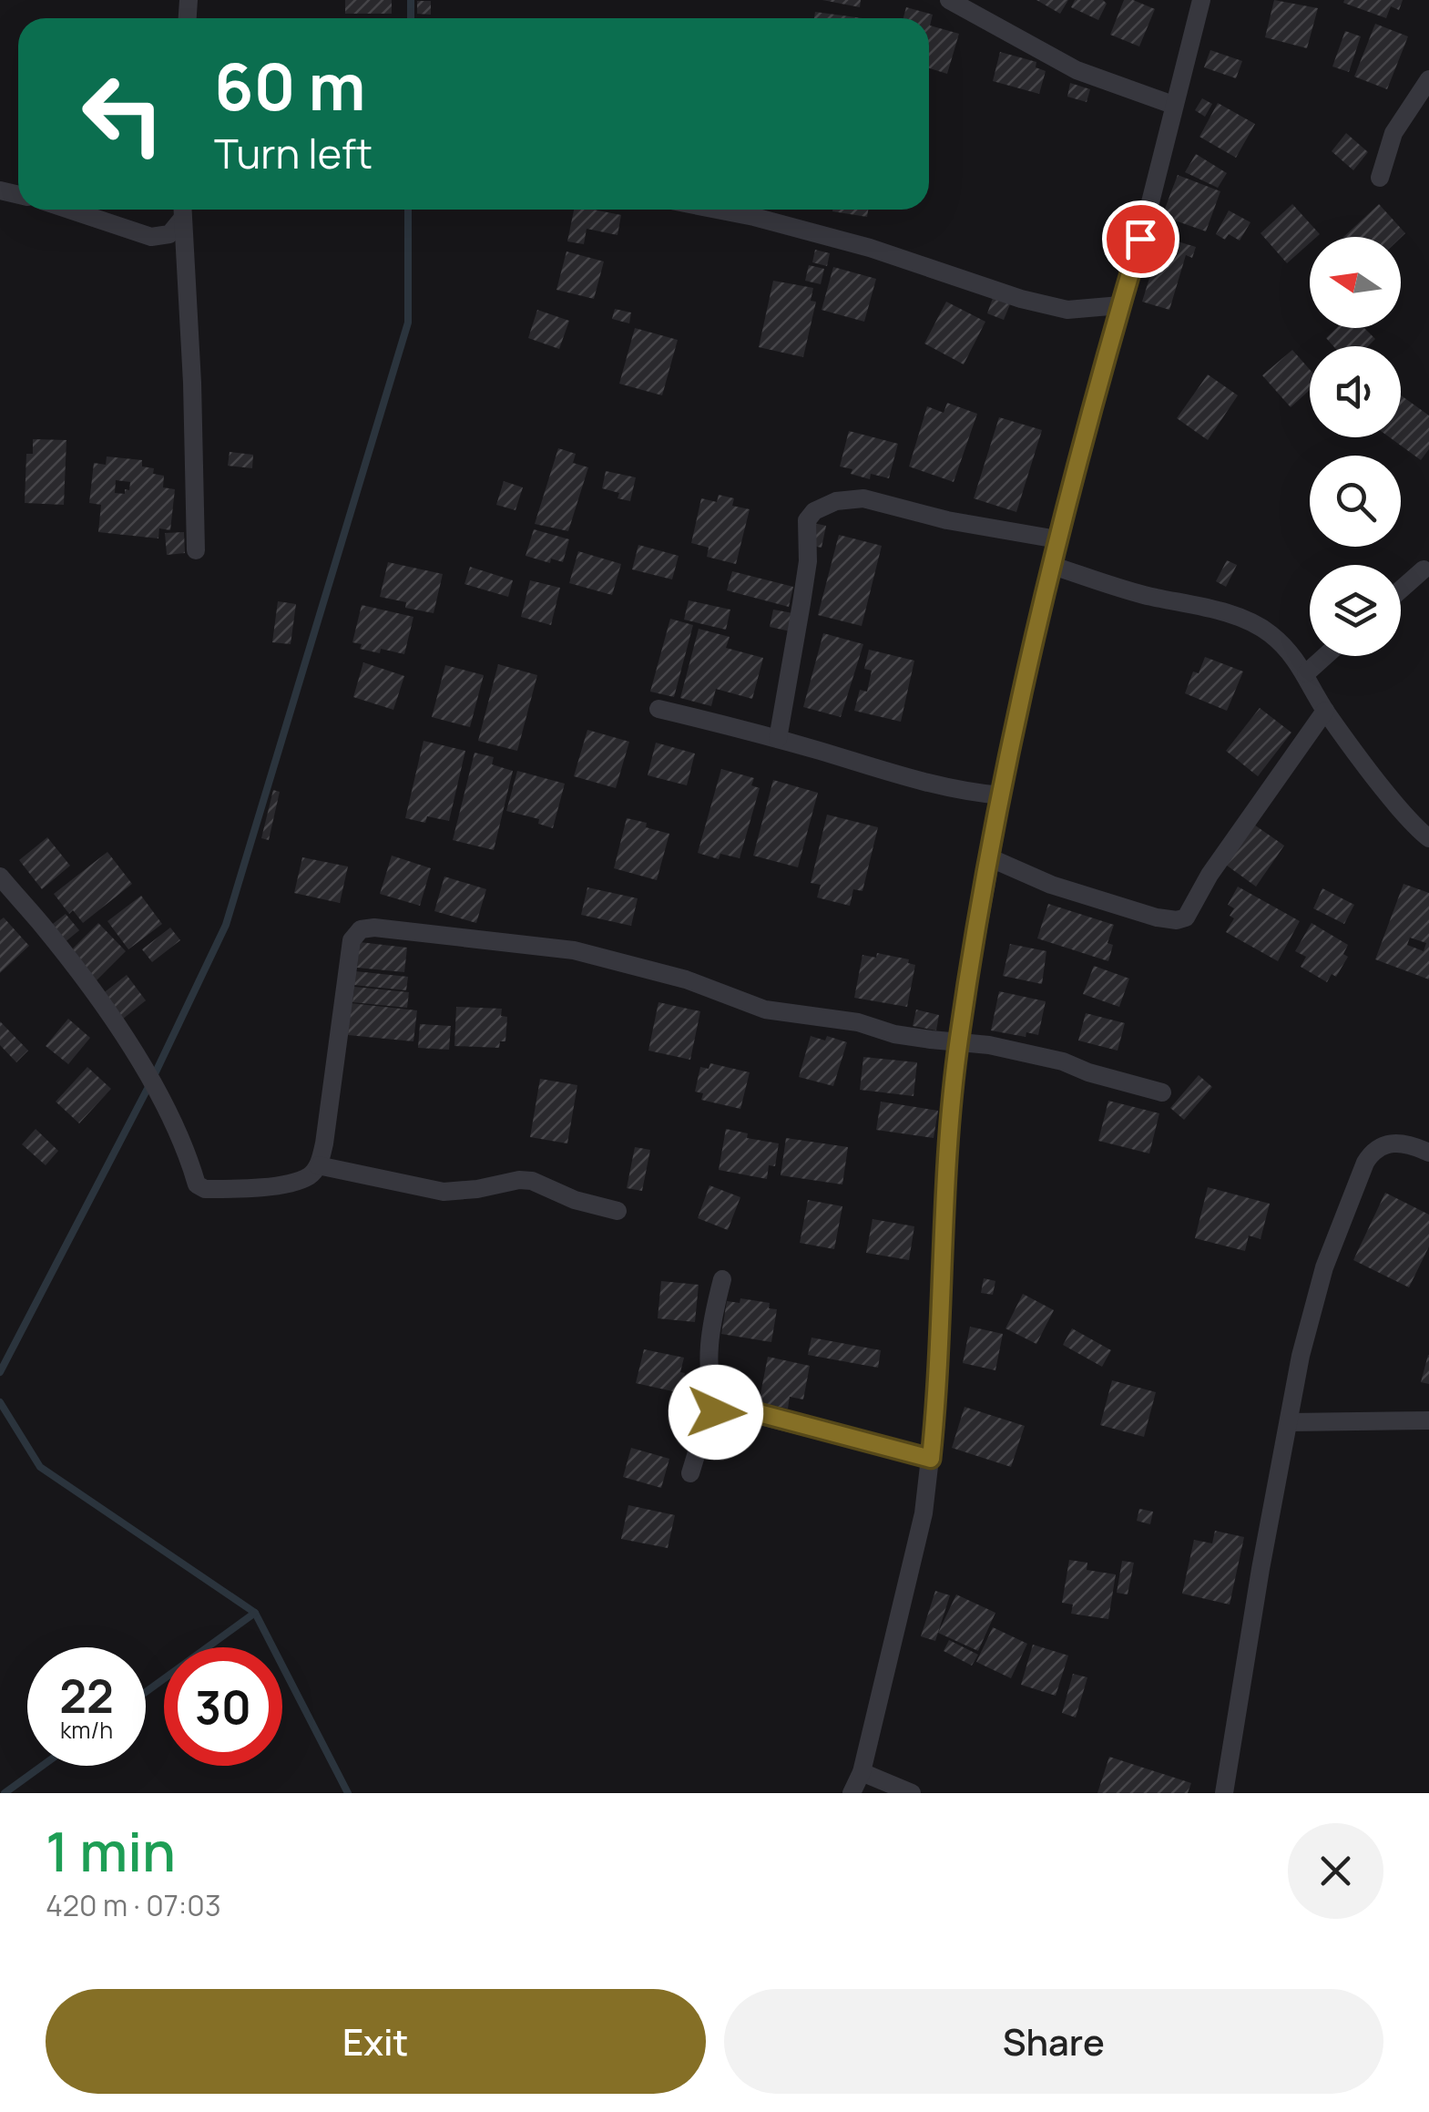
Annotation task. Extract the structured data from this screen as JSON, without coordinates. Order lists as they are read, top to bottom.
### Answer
{
  "north": "left",
  "page": {
    "turn": ["60 m", "Turn left"],
    "speed": "22 km/h",
    "limit": "30",
    "heading": ["1 min", "420 m · 07:03"],
    "buttons": ["Exit", "Share"]
  }
}
